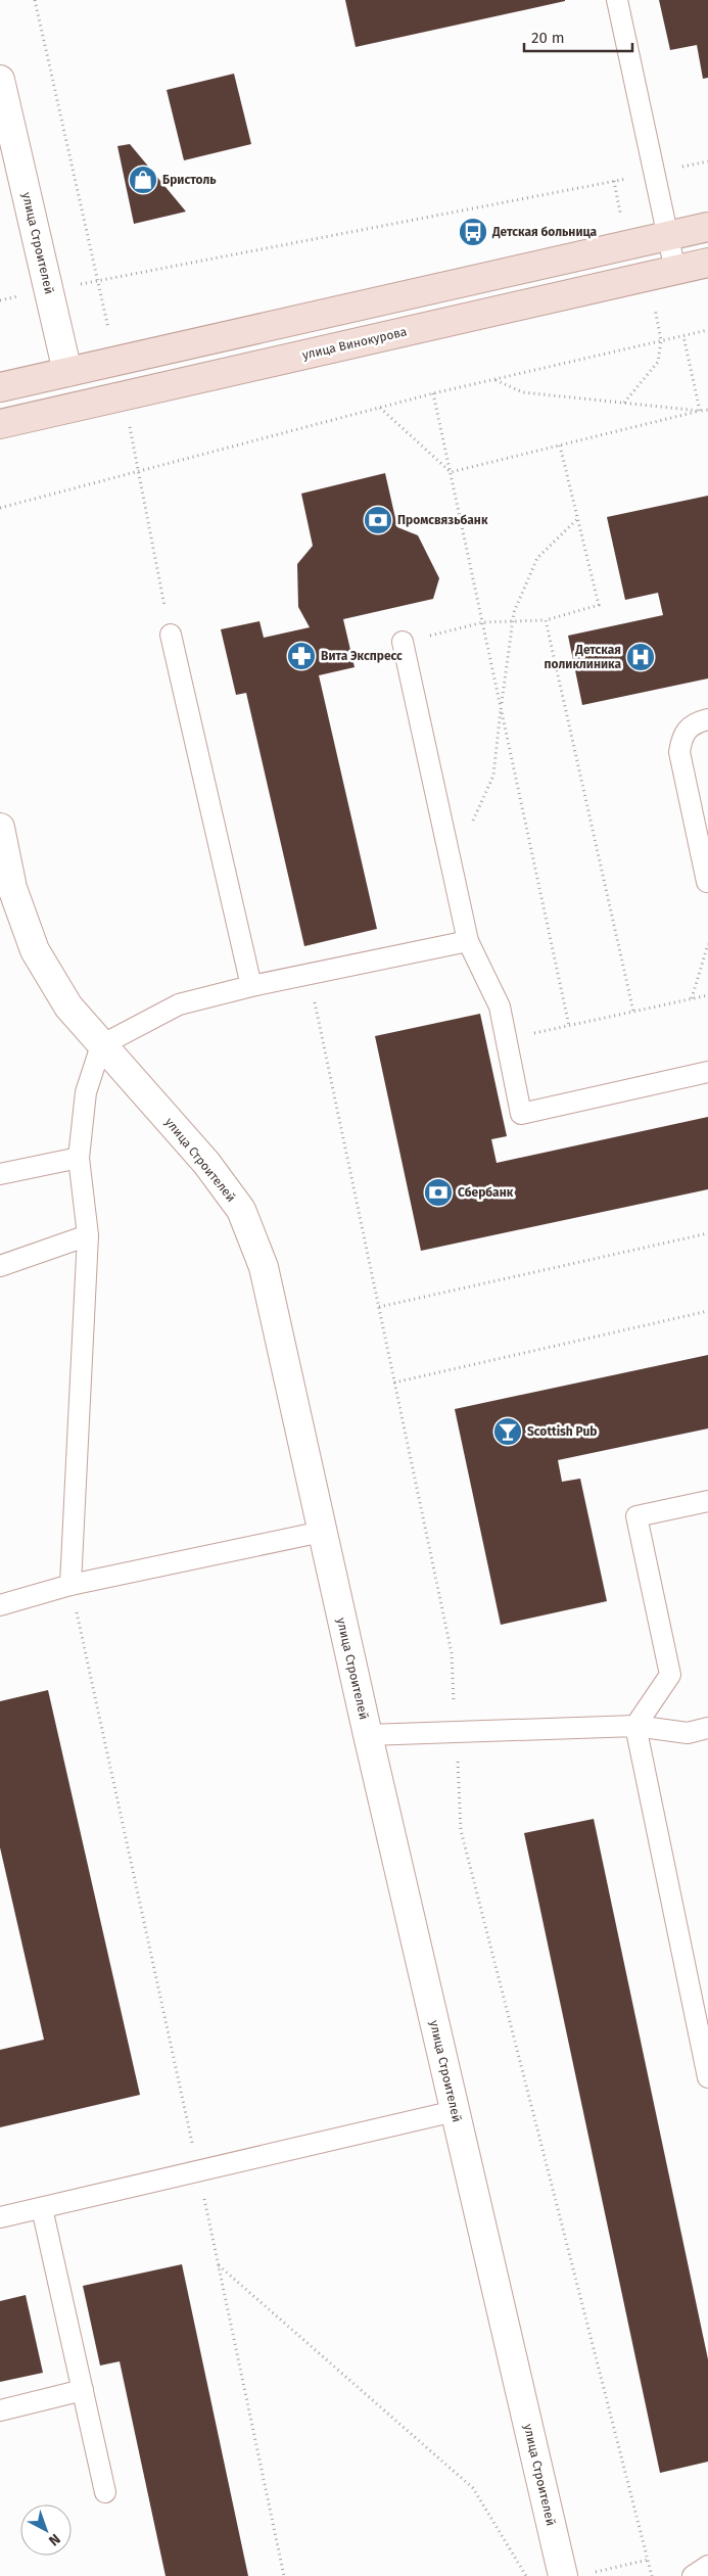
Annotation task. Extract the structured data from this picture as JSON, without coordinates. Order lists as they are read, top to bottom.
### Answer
{
  "streets": {
    "main road": ["улица Строителей", "улица Винокурова"]
  },
  "crossings": [
    ["улица Строителей", "улица Винокурова"]
  ],
  "places": {
    "shop": ["Бристоль"],
    "bus stop": ["Детская больница"],
    "bank": ["Промсвязьбанк", "Сбербанк"],
    "pharmacy": ["Вита Экспресс"],
    "hospital": ["Детская поликлиника"],
    "bar": ["Scottish Pub"]
  },
  "scale_bar": "20 m",
  "north": "bottom right"
}
